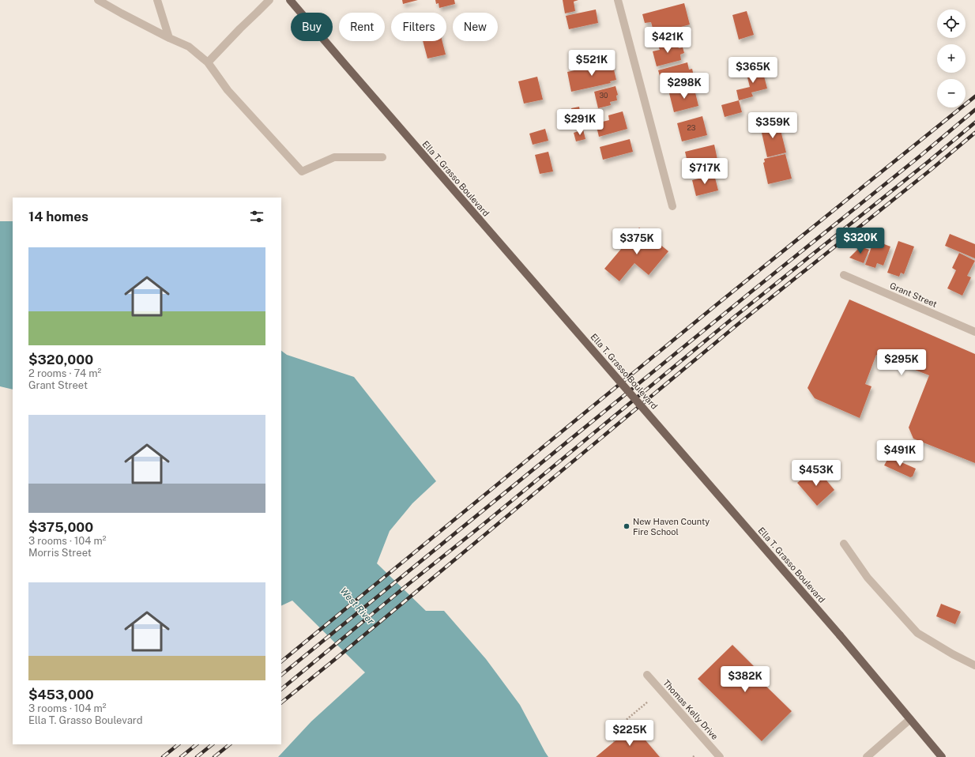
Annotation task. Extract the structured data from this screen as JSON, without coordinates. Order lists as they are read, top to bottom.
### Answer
{
  "streets": {
    "main road": ["Ella T. Grasso Boulevard"],
    "street": ["Grant Street", "Thomas Kelly Drive"]
  },
  "water": ["West River"],
  "places": ["New Haven County Fire School"],
  "house_numbers": ["30", "23"],
  "page": {
    "map_buttons": ["+", "−"],
    "chip": [
      "Buy",
      "Rent",
      "Filters",
      "New"
    ],
    "price": [
      "$421K",
      "$521K",
      "$365K",
      "$298K",
      "$291K",
      "$359K",
      "$717K",
      "$320K",
      "$375K",
      "$295K",
      "$491K",
      "$453K",
      "$382K",
      "$225K"
    ],
    "heading": "14 homes",
    "list": [
      {
        "name": "$320,000",
        "note": "2 rooms · 74 m² · Grant Street"
      },
      {
        "name": "$375,000",
        "note": "3 rooms · 104 m² · Morris Street"
      },
      {
        "name": "$453,000",
        "note": "3 rooms · 104 m² · Ella T. Grasso Boulevard"
      }
    ]
  }
}
